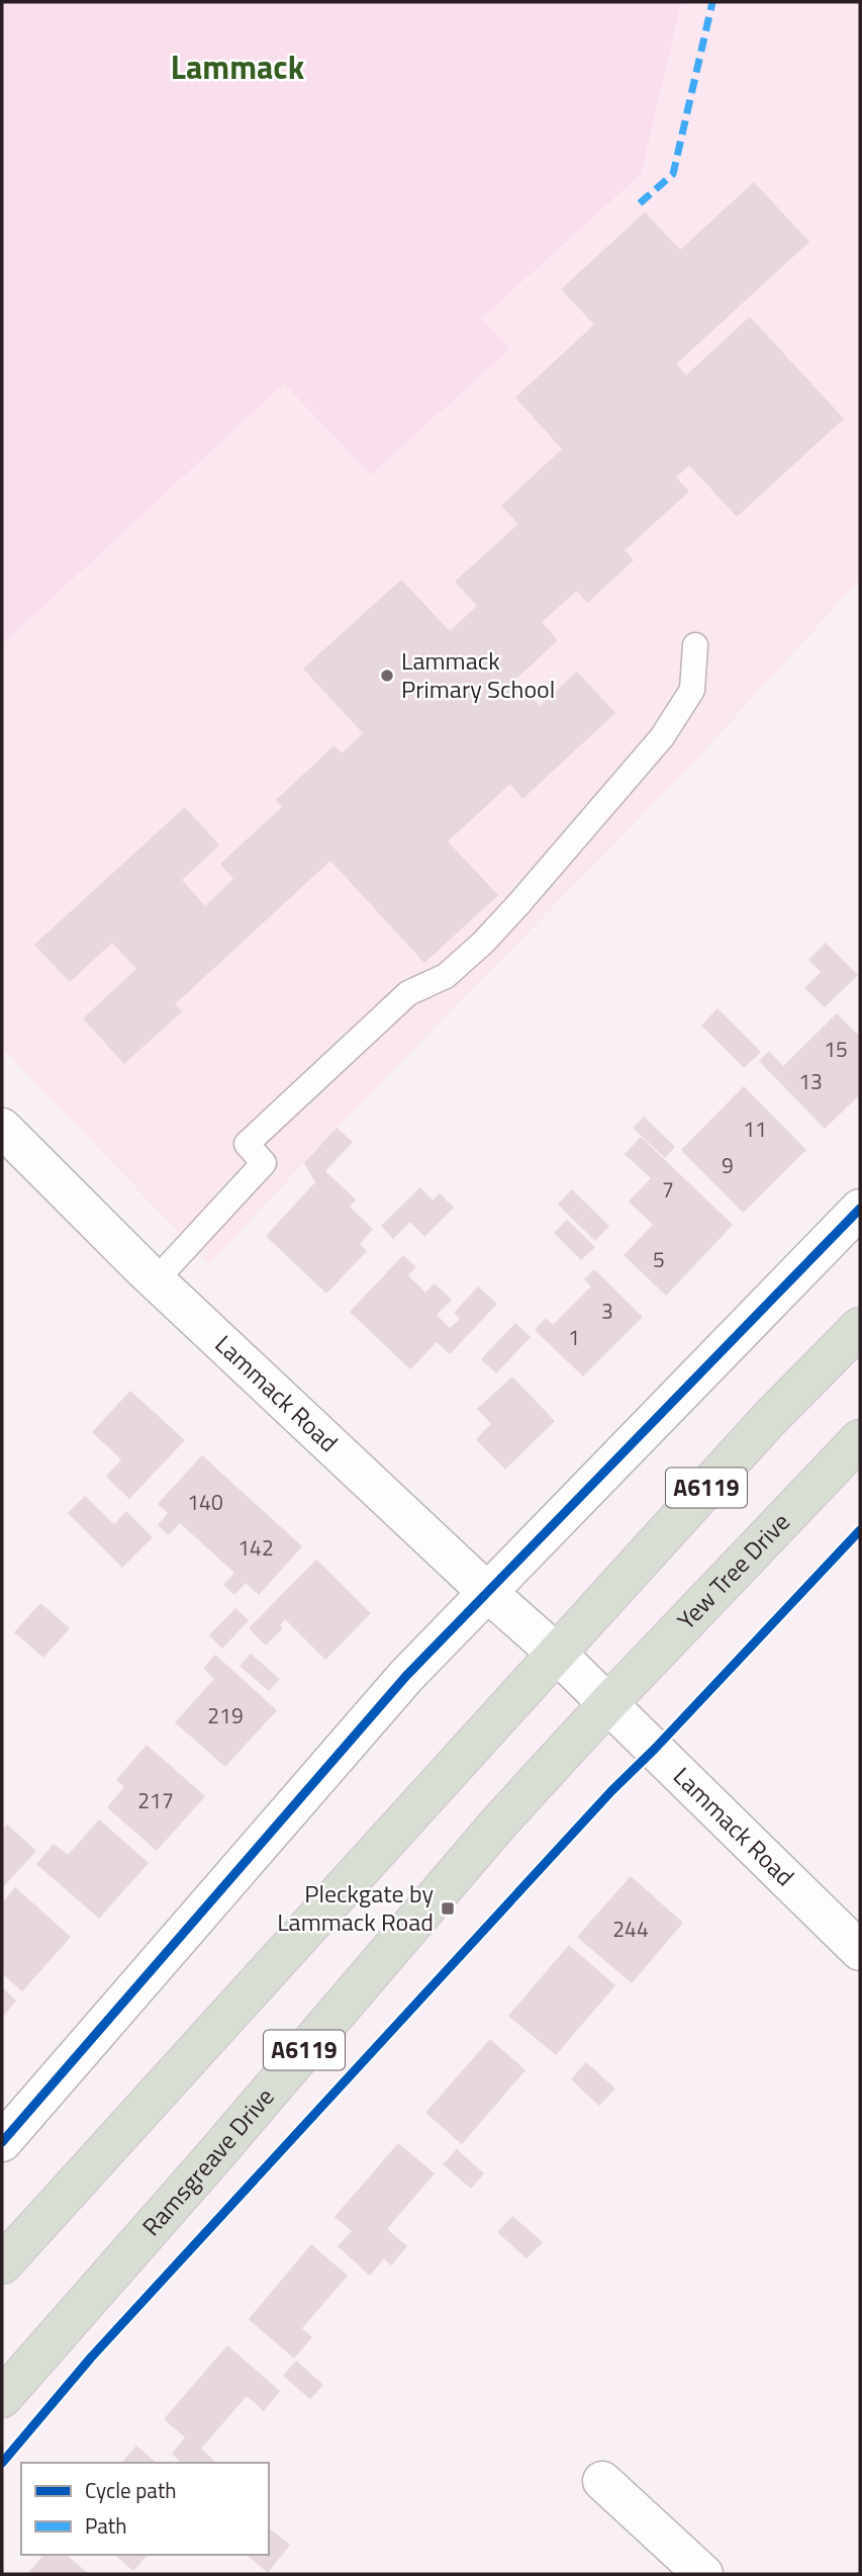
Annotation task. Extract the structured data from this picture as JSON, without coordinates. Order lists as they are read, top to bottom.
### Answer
{
  "streets": {
    "highway": ["A6119", "Yew Tree Drive", "Ramsgreave Drive"],
    "street": ["Lammack Road"]
  },
  "crossings": [
    ["Lammack Road", "A6119"],
    ["Lammack Road", "Yew Tree Drive"],
    ["Lammack Road", "Ramsgreave Drive"],
    ["Yew Tree Drive", "Ramsgreave Drive"]
  ],
  "districts": ["Lammack"],
  "places": {
    "other": ["Lammack Primary School"],
    "transit": ["Pleckgate by Lammack Road"]
  },
  "house_numbers": [
    "15",
    "13",
    "11",
    "9",
    "7",
    "5",
    "3",
    "1",
    "140",
    "142",
    "219",
    "217",
    "244"
  ],
  "legend": ["Cycle path", "Path"]
}
